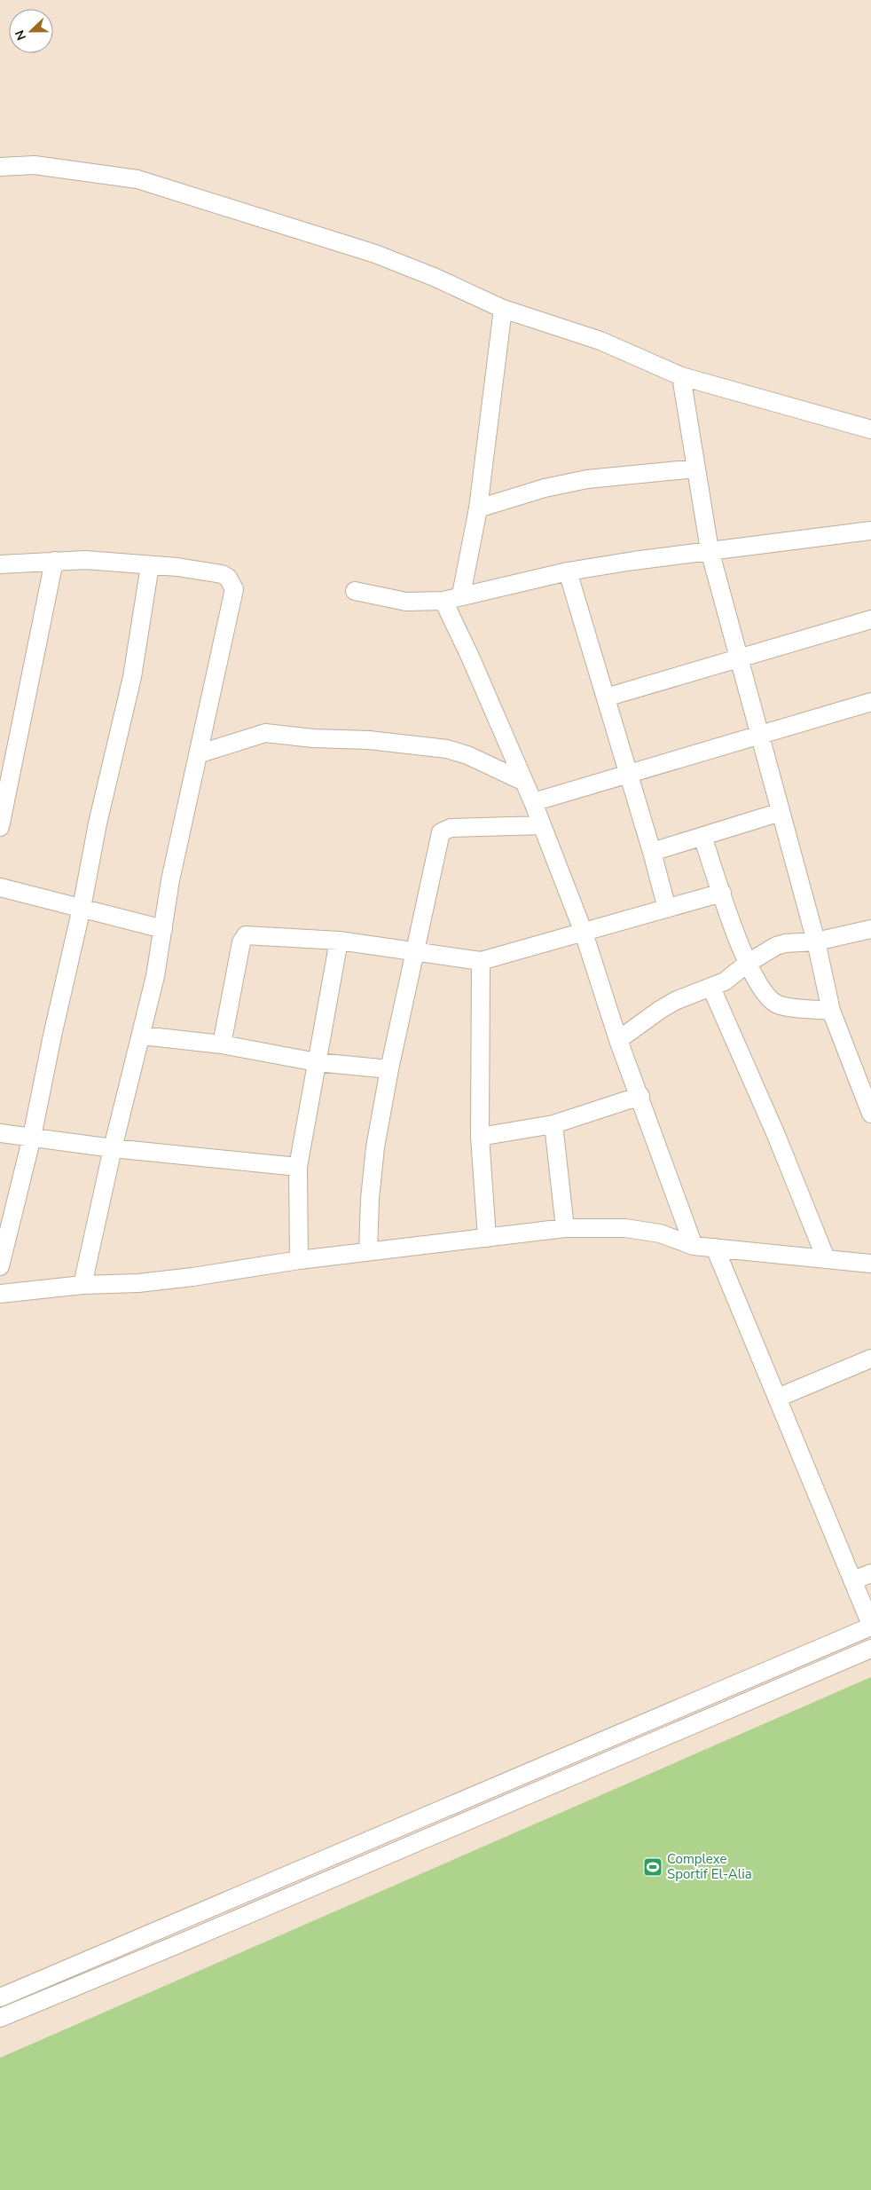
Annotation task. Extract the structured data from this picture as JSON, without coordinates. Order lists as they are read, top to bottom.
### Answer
{
  "places": {
    "sports": ["Complexe Sportif El-Alia"]
  },
  "north": "left"
}
